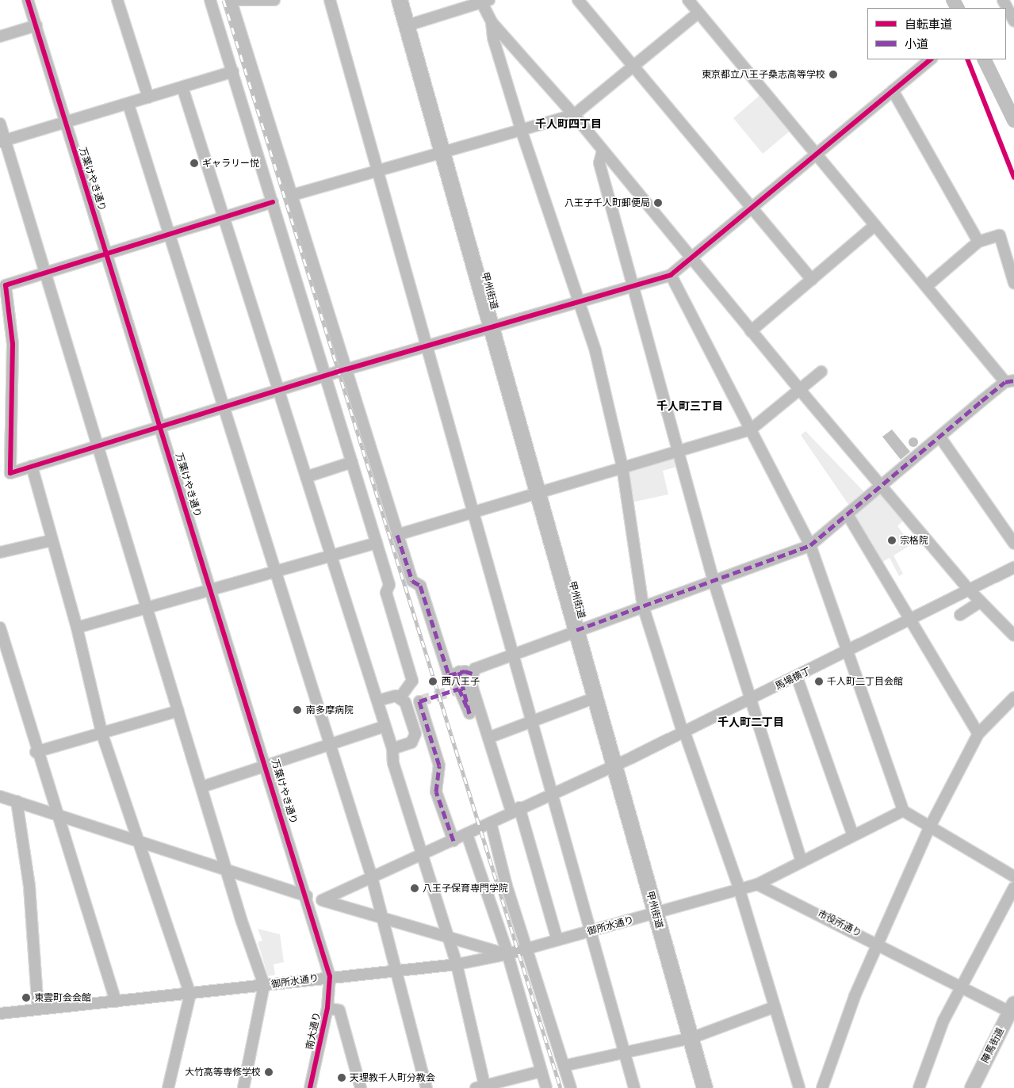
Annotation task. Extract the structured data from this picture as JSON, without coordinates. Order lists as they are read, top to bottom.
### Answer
{
  "streets": {
    "highway": ["甲州街道"],
    "main road": ["陣馬街道"],
    "street": [
      "万葉けやき通り",
      "馬場横丁",
      "市役所通り",
      "御所水通り",
      "南大通り"
    ]
  },
  "crossings": [
    ["万葉けやき通り", "馬場横丁"],
    ["万葉けやき通り", "御所水通り"],
    ["万葉けやき通り", "南大通り"],
    ["甲州街道", "馬場横丁"],
    ["甲州街道", "御所水通り"],
    ["市役所通り", "陣馬街道"],
    ["御所水通り", "南大通り"]
  ],
  "districts": ["千人町四丁目", "千人町三丁目", "千人町二丁目"],
  "places": [
    "東京都立八王子桑志高等学校",
    "ギャラリー悦",
    "八王子千人町郵便局",
    "宗格院",
    "西八王子",
    "千人町二丁目会館",
    "南多摩病院",
    "八王子保育専門学院",
    "東雲町会会館",
    "大竹高等専修学校",
    "天理教千人町分教会"
  ],
  "legend": ["自転車道", "小道"]
}
